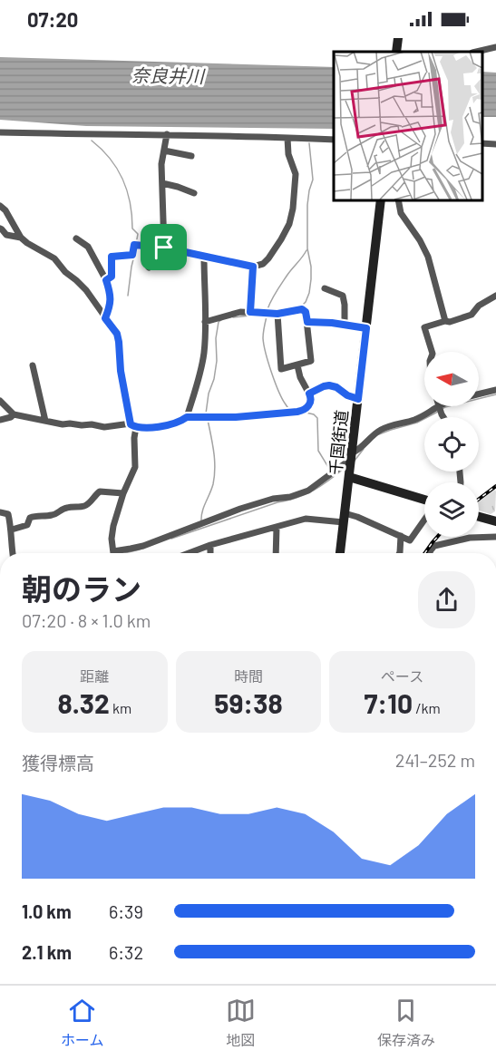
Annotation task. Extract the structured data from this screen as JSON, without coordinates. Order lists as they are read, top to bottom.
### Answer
{
  "streets": {
    "street": ["千国街道"]
  },
  "water": ["奈良井川"],
  "north": "left",
  "page": {
    "status": "07:20",
    "heading": ["朝のラン", "07:20 · 8 × 1.0 km"],
    "stats": [
      ["距離", "8.32 km"],
      ["時間", "59:38"],
      ["ペース", "7:10 /km"]
    ],
    "chart": ["獲得標高", "241–252 m"],
    "list": [
      {
        "name": "1.0 km",
        "note": "6:39"
      },
      {
        "name": "2.1 km",
        "note": "6:32"
      }
    ],
    "tabs": ["ホーム", "地図", "保存済み"]
  }
}
